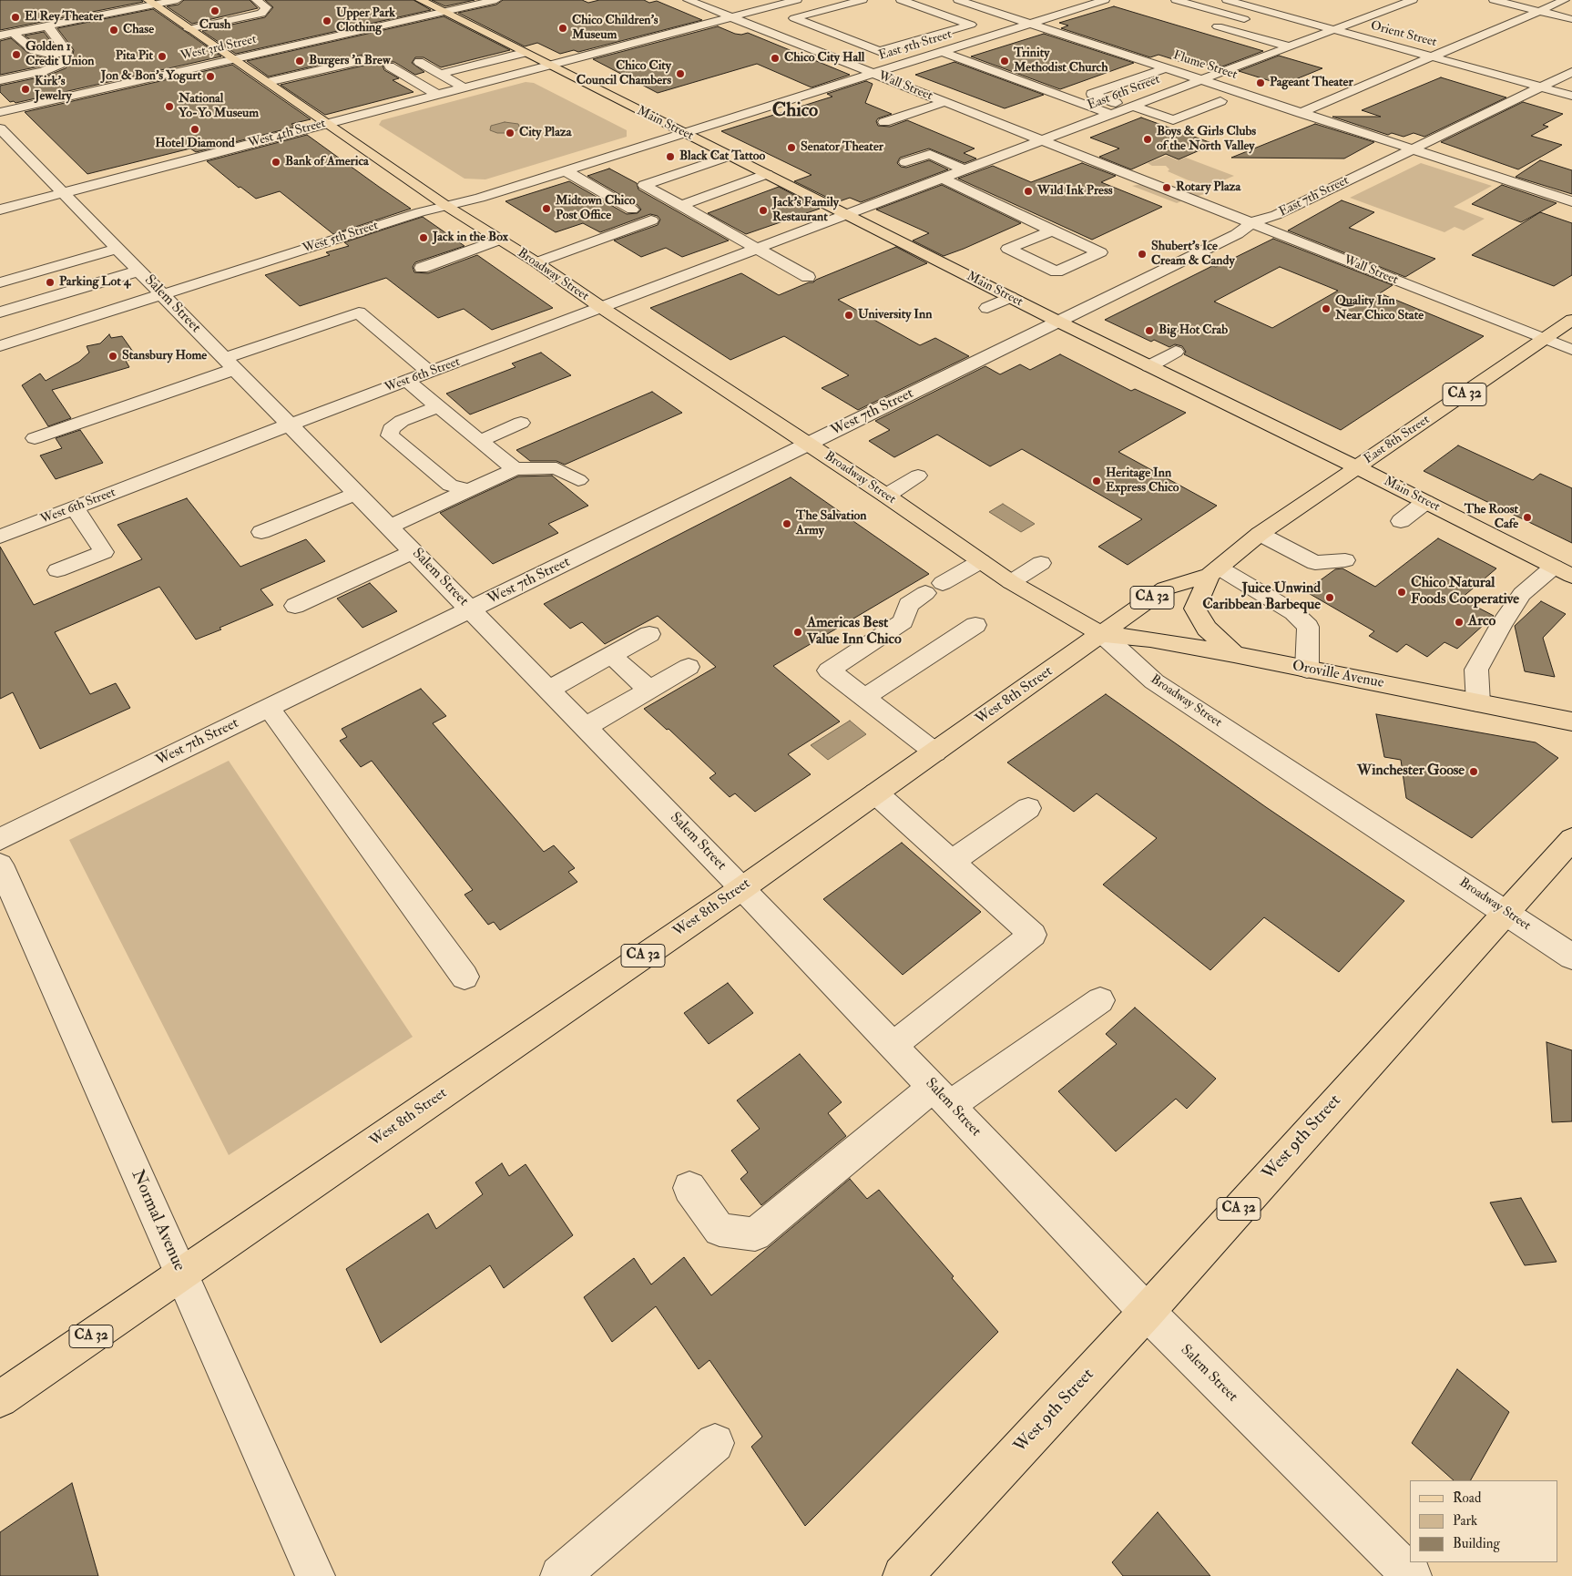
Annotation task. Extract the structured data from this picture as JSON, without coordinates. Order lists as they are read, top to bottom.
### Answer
{
  "streets": {
    "main road": [
      "Main Street",
      "Broadway Street",
      "CA 32",
      "East 8th Street",
      "Oroville Avenue",
      "West 8th Street",
      "West 9th Street"
    ],
    "street": [
      "Orient Street",
      "East 5th Street",
      "West 3rd Street",
      "Flume Street",
      "Wall Street",
      "East 6th Street",
      "West 4th Street",
      "East 7th Street",
      "West 5th Street",
      "Salem Street",
      "West 6th Street",
      "West 7th Street",
      "Normal Avenue"
    ]
  },
  "crossings": [
    ["Orient Street", "East 6th Street"],
    ["Orient Street", "East 7th Street"],
    ["East 5th Street", "Flume Street"],
    ["East 5th Street", "Wall Street"],
    ["East 5th Street", "Main Street"],
    ["East 5th Street", "West 5th Street"],
    ["West 3rd Street", "Main Street"],
    ["West 3rd Street", "Broadway Street"],
    ["Flume Street", "East 6th Street"],
    ["Flume Street", "East 7th Street"],
    ["Wall Street", "East 6th Street"],
    ["Wall Street", "West 4th Street"],
    ["Wall Street", "East 7th Street"],
    ["Wall Street", "East 8th Street"],
    ["East 6th Street", "Main Street"],
    ["East 6th Street", "West 6th Street"],
    ["Main Street", "West 4th Street"],
    ["Main Street", "East 7th Street"],
    ["Main Street", "West 5th Street"],
    ["Main Street", "West 6th Street"],
    ["Main Street", "West 7th Street"],
    ["Main Street", "East 8th Street"],
    ["Main Street", "West 8th Street"],
    ["West 4th Street", "Broadway Street"],
    ["West 4th Street", "Salem Street"],
    ["East 7th Street", "West 7th Street"],
    ["West 5th Street", "Broadway Street"],
    ["West 5th Street", "Salem Street"],
    ["Broadway Street", "West 6th Street"],
    ["Broadway Street", "West 7th Street"],
    ["Broadway Street", "Oroville Avenue"],
    ["Broadway Street", "West 8th Street"],
    ["Broadway Street", "West 9th Street"],
    ["Salem Street", "West 6th Street"],
    ["Salem Street", "West 7th Street"],
    ["Salem Street", "West 8th Street"],
    ["Salem Street", "West 9th Street"],
    ["East 8th Street", "West 8th Street"],
    ["Oroville Avenue", "West 8th Street"],
    ["West 8th Street", "Normal Avenue"]
  ],
  "districts": ["Chico"],
  "places": [
    "Crush",
    "El Rey Theater",
    "Upper Park Clothing",
    "Chico Children's Museum",
    "Chase",
    "Golden 1 Credit Union",
    "Pita Pit",
    "Chico City Hall",
    "Burgers 'n Brew",
    "Trinity Methodist Church",
    "Chico City Council Chambers",
    "Jon & Bon's Yogurt",
    "Pageant Theater",
    "Kirk's Jewelry",
    "National Yo-Yo Museum",
    "Hotel Diamond",
    "City Plaza",
    "Boys & Girls Clubs of the North Valley",
    "Senator Theater",
    "Black Cat Tattoo",
    "Bank of America",
    "Rotary Plaza",
    "Wild Ink Press",
    "Midtown Chico Post Office",
    "Jack's Family Restaurant",
    "Jack in the Box",
    "Shubert's Ice Cream & Candy",
    "Parking Lot 4",
    "Quality Inn Near Chico State",
    "University Inn",
    "Big Hot Crab",
    "Stansbury Home",
    "Heritage Inn Express Chico",
    "The Roost Cafe",
    "The Salvation Army",
    "Chico Natural Foods Cooperative",
    "Juice Unwind Caribbean Barbeque",
    "Arco",
    "Americas Best Value Inn Chico",
    "Winchester Goose"
  ],
  "legend": ["Road", "Park", "Building"]
}
